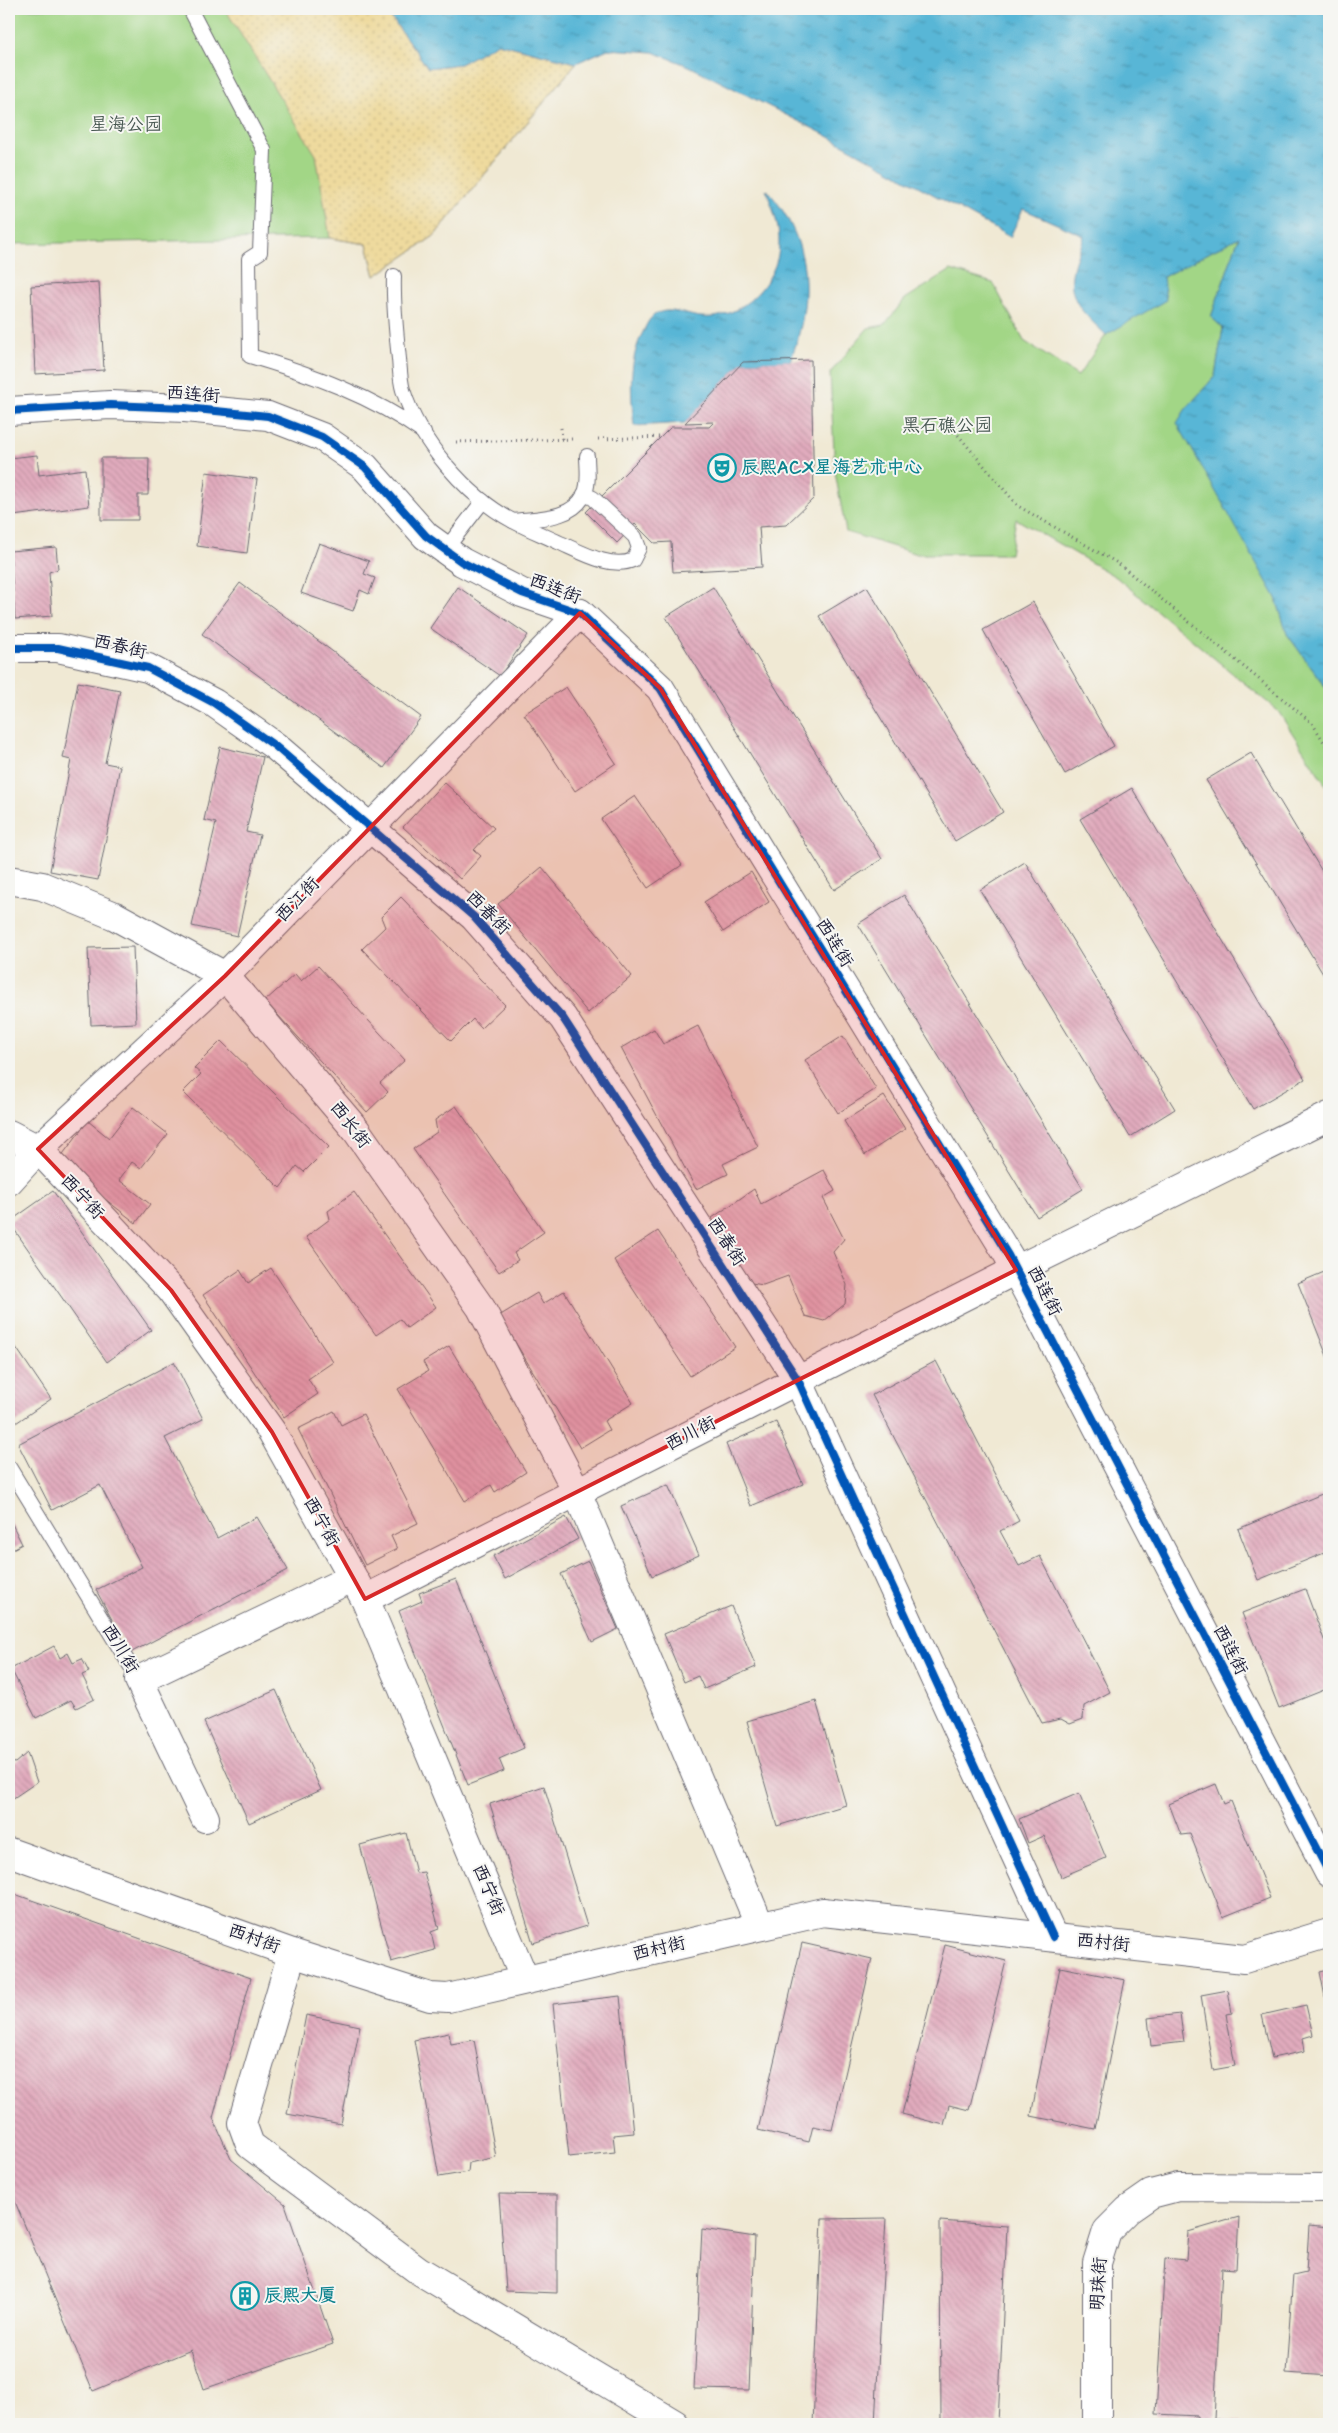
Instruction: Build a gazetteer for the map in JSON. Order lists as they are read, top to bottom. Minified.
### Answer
{"streets":{"street":["西连街","西春街","西江街","西长街","西宁街","西川街","西村街","明珠街"]},"crossings":[["西连街","西江街"],["西连街","西川街"],["西春街","西江街"],["西春街","西川街"],["西春街","西村街"],["西江街","西长街"],["西江街","西宁街"],["西长街","西川街"],["西长街","西村街"],["西宁街","西川街"],["西宁街","西村街"]],"parks":["星海公园","黑石礁公园"],"places":{"theatre":["辰熙ACX星海艺术中心"],"building":["辰熙大厦"]}}
